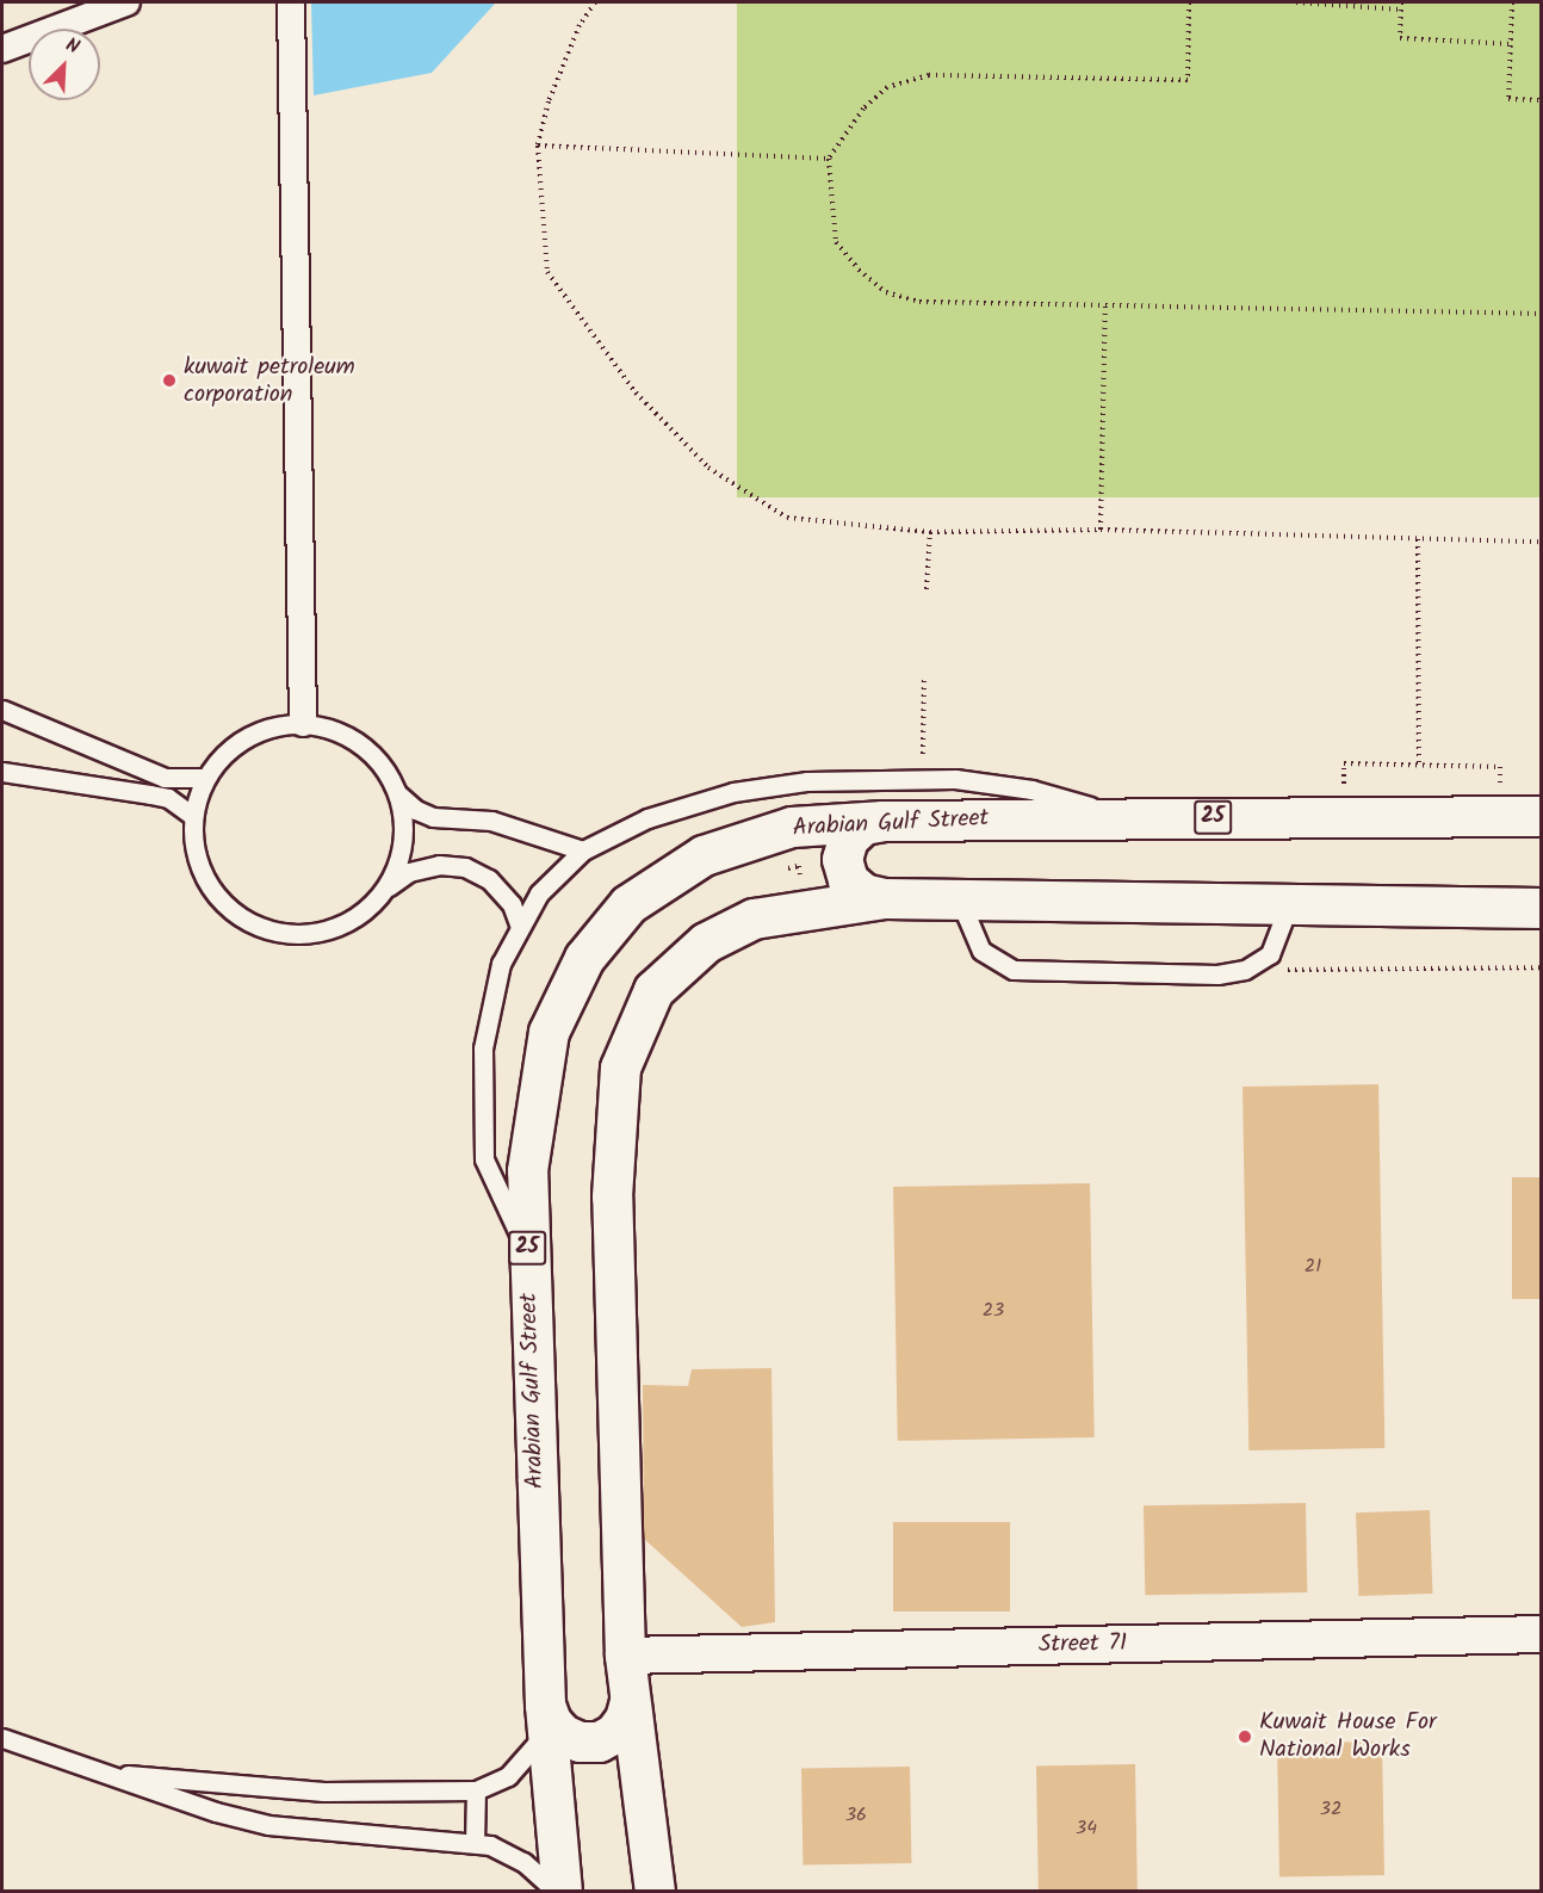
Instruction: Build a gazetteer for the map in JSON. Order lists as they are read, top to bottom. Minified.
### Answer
{"streets":{"main road":["25","Arabian Gulf Street"],"street":["Street 71"]},"places":["kuwait petroleum corporation","Kuwait House For National Works"],"house_numbers":["21","23","32","36","34"],"north":"top right"}
